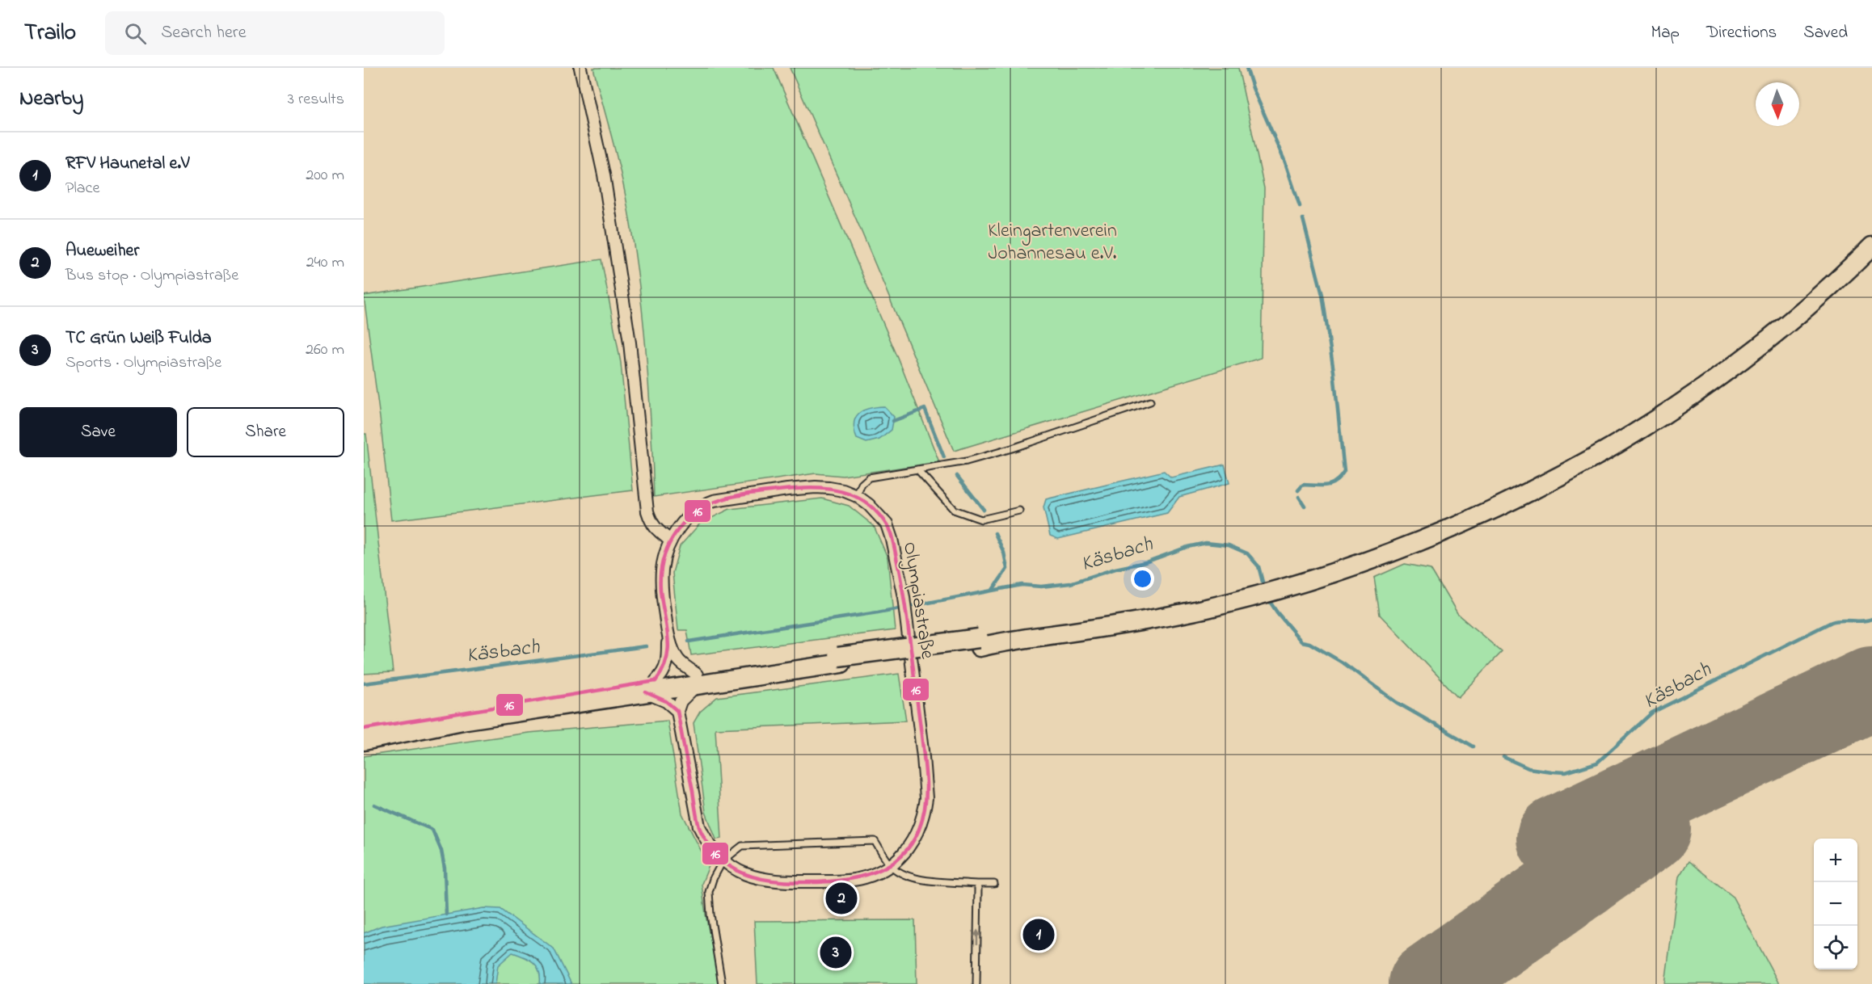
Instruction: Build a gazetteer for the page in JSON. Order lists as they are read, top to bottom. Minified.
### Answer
{"streets":{"street":["Olympiastraße"]},"water":["Käsbach"],"parks":["Kleingartenverein Johannesau e.V."],"lines":["transit line 16"],"north":"bottom","page":{"header":"Trailo","search":"Search here","nav":["Map","Directions","Saved"],"heading":["Nearby","3 results"],"list":[{"mark":"1","name":"RFV Haunetal e.V","note":"Place","value":"200 m"},{"mark":"2","name":"Aueweiher","note":"Bus stop · Olympiastraße","value":"240 m"},{"mark":"3","name":"TC Grün Weiß Fulda","note":"Sports · Olympiastraße","value":"260 m"}],"buttons":["Save","Share"],"map_buttons":["+","−"],"pins":["2","1","3"]}}
